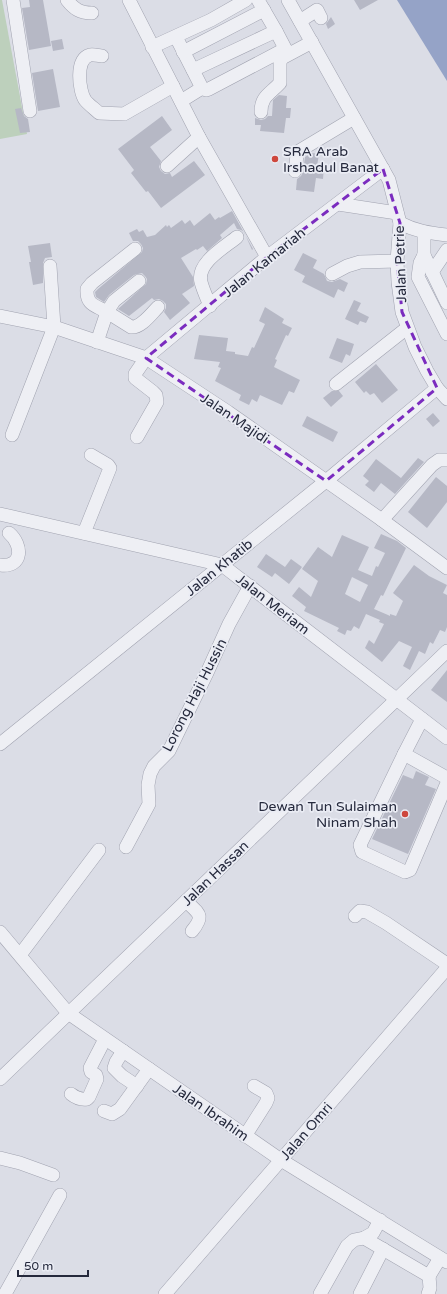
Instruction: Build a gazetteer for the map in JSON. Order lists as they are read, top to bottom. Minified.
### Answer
{"streets":{"street":["Jalan Kamariah","Jalan Petrie","Jalan Majidi","Jalan Khatib","Jalan Meriam","Lorong Haji Hussin","Jalan Hassan","Jalan Ibrahim","Jalan Omri"]},"crossings":[["Jalan Kamariah","Jalan Petrie"],["Jalan Kamariah","Jalan Majidi"],["Jalan Petrie","Jalan Khatib"],["Jalan Majidi","Jalan Khatib"],["Jalan Khatib","Jalan Meriam"],["Jalan Meriam","Lorong Haji Hussin"],["Jalan Meriam","Jalan Hassan"],["Jalan Hassan","Jalan Ibrahim"],["Jalan Ibrahim","Jalan Omri"]],"places":["SRA Arab Irshadul Banat","Dewan Tun Sulaiman Ninam Shah"],"scale_bar":"50 m"}
